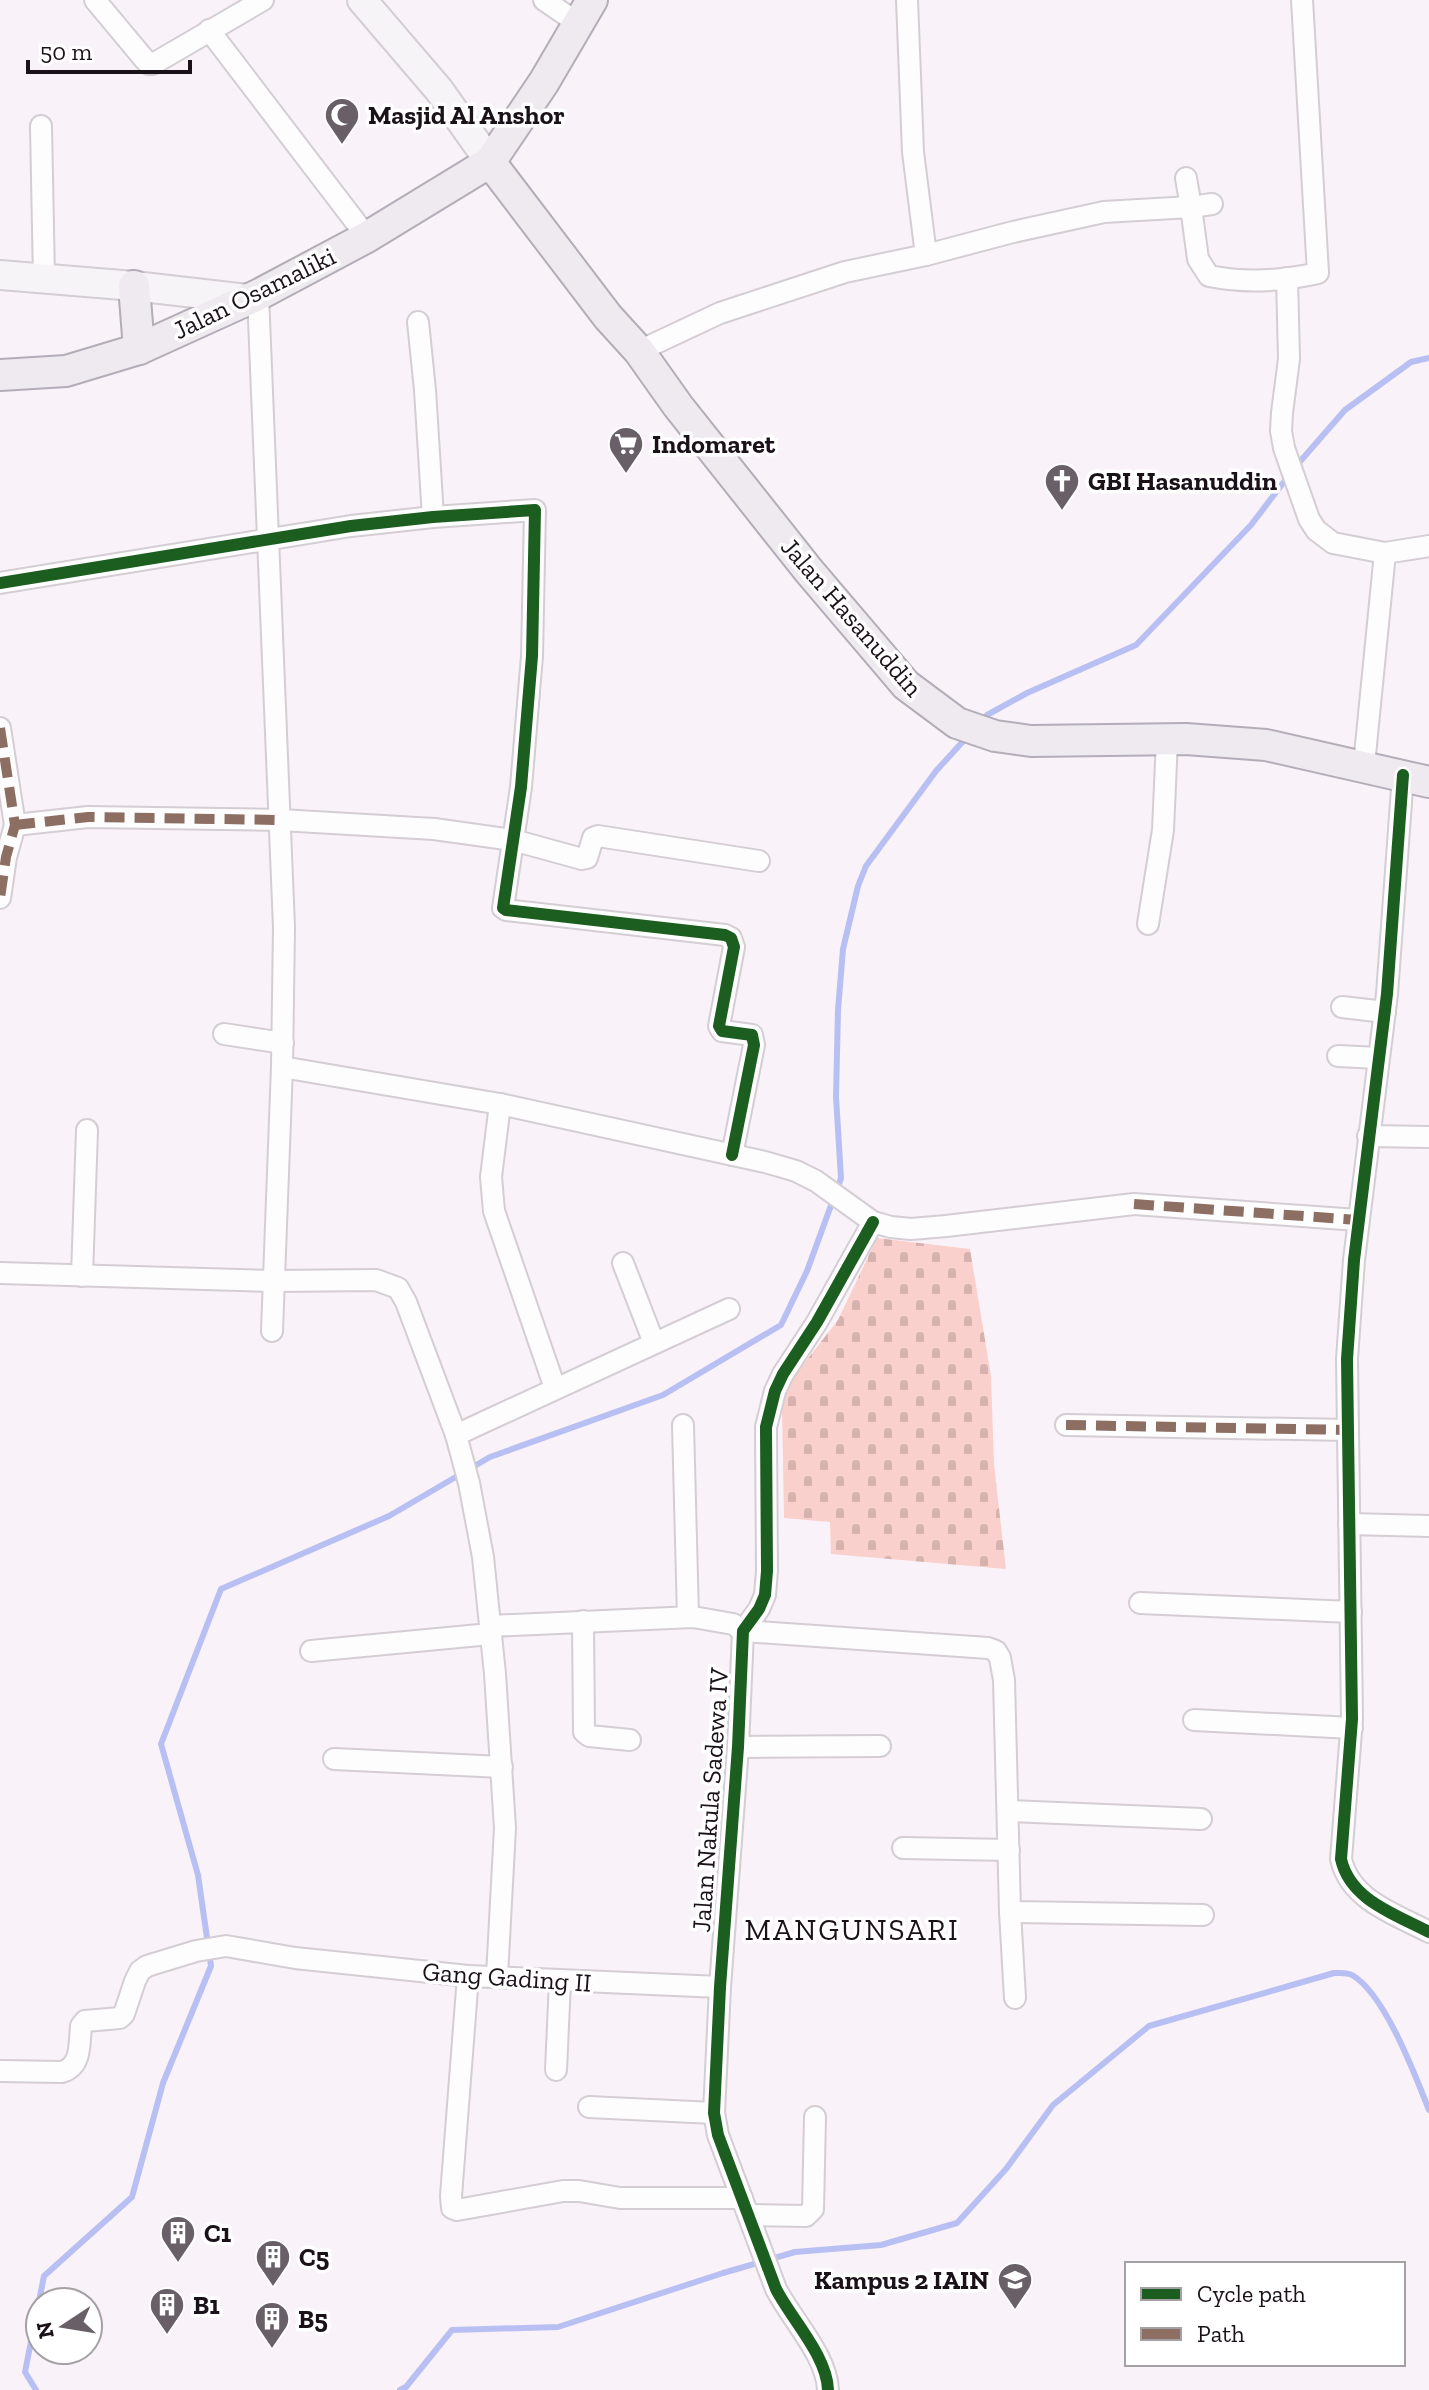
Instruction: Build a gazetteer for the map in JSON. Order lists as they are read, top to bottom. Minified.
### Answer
{"streets":{"main road":["Jalan Osamaliki","Jalan Hasanuddin"],"street":["Jalan Nakula Sadewa IV","Gang Gading II"]},"crossings":[["Jalan Osamaliki","Jalan Hasanuddin"],["Jalan Nakula Sadewa IV","Gang Gading II"]],"districts":["MANGUNSARI"],"places":{"mosque":["Masjid Al Anshor"],"supermarket":["Indomaret"],"church":["GBI Hasanuddin"],"building":["C1","C5","B1","B5"],"school or university":["Kampus 2 IAIN"]},"legend":["Cycle path","Path"],"scale_bar":"50 m","north":"left"}
